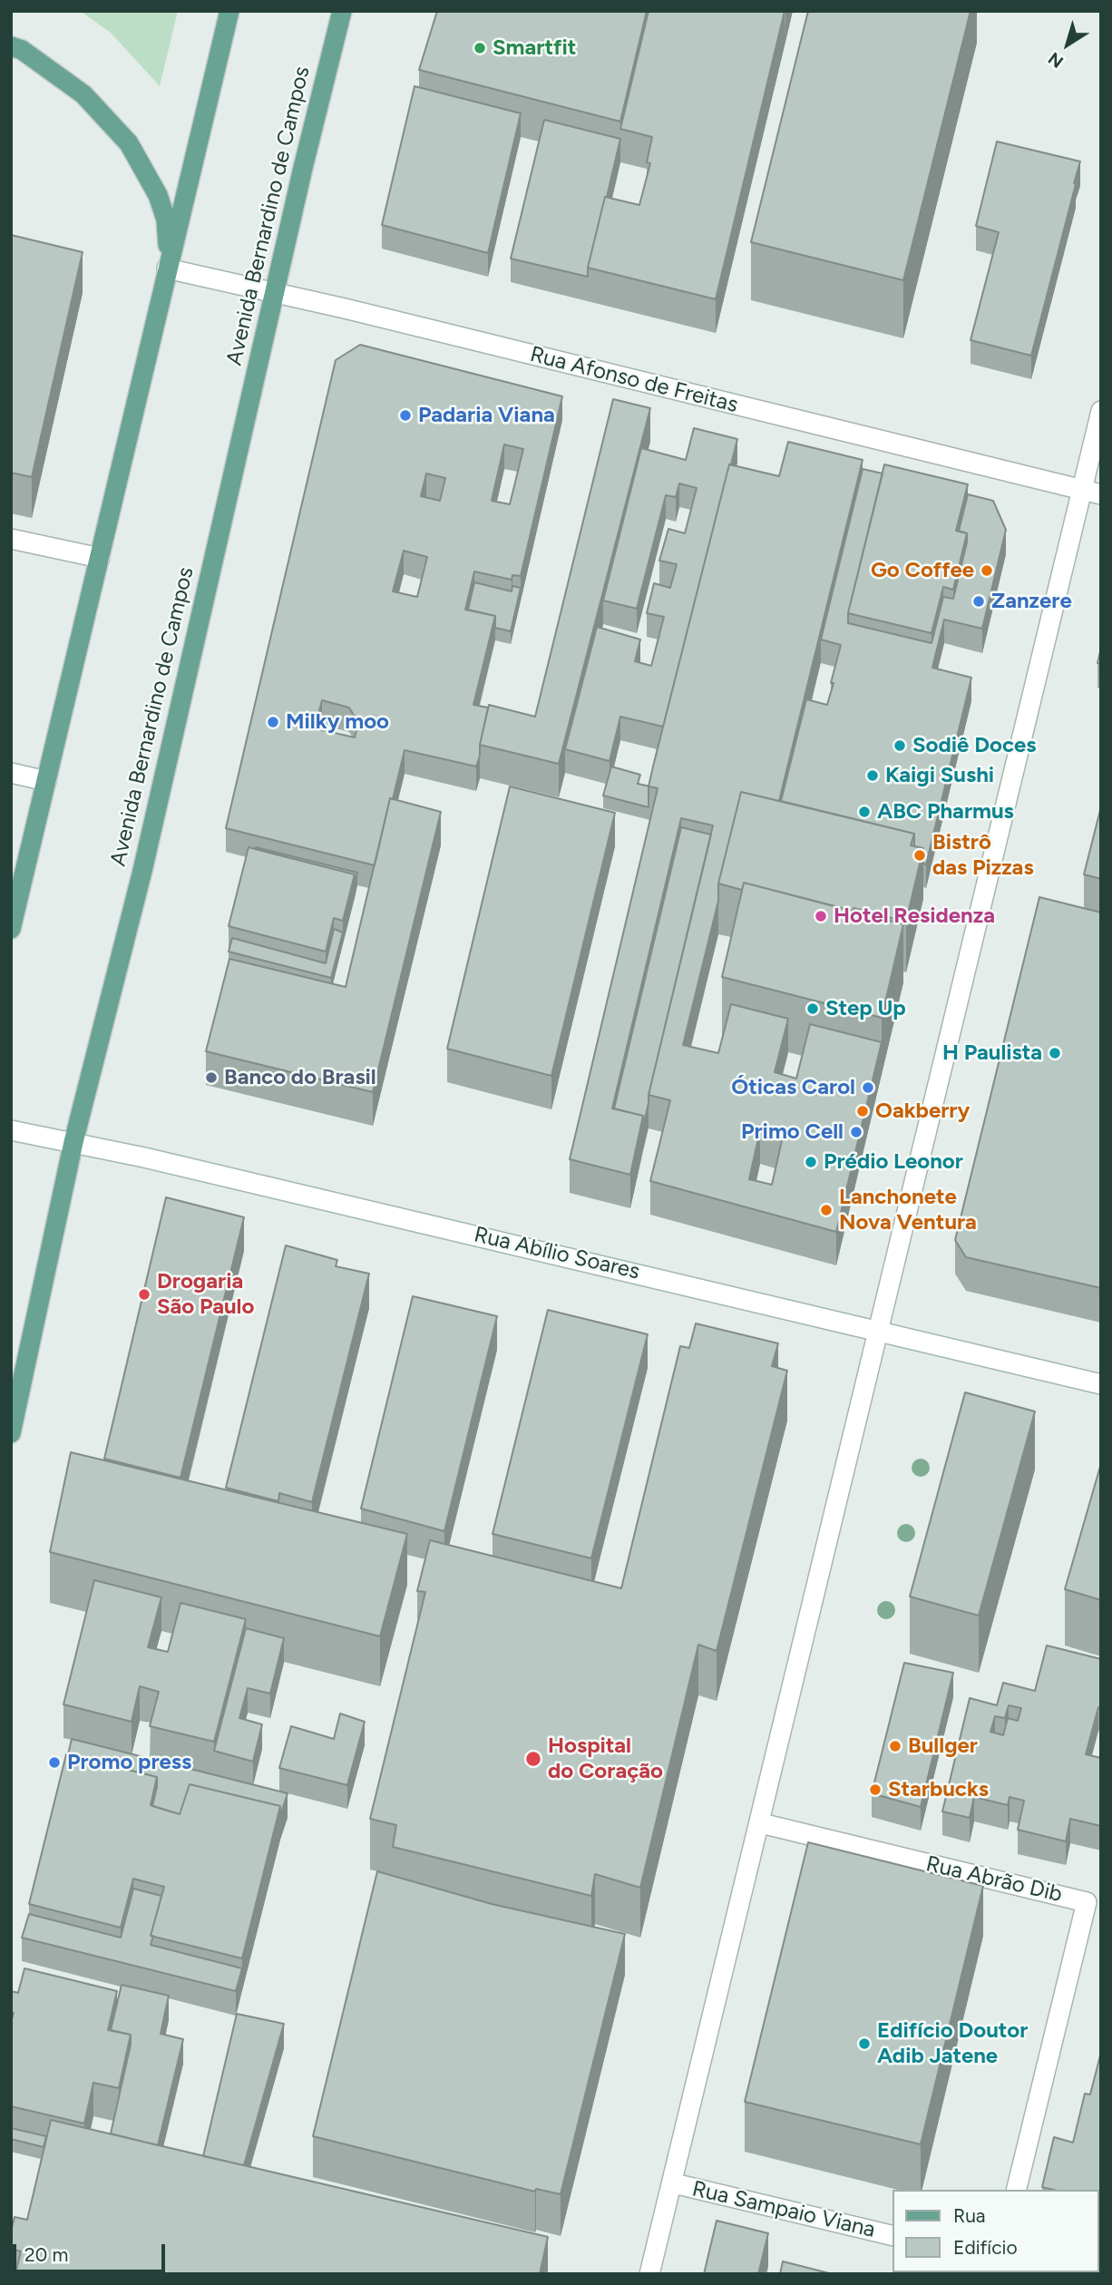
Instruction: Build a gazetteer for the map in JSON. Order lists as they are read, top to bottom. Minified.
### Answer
{"streets":{"main road":["Avenida Bernardino de Campos"],"street":["Rua Afonso de Freitas","Rua Abílio Soares","Rua Abrão Dib","Rua Sampaio Viana"]},"crossings":[["Avenida Bernardino de Campos","Rua Afonso de Freitas"],["Avenida Bernardino de Campos","Rua Abílio Soares"]],"places":["Smartfit","Padaria Viana","Go Coffee","Zanzere","Milky moo","Sodiê Doces","Kaigi Sushi","ABC Pharmus","Bistrô das Pizzas","Hotel Residenza","Step Up","H Paulista","Banco do Brasil","Óticas Carol","Oakberry","Primo Cell","Prédio Leonor","Lanchonete Nova Ventura","Drogaria São Paulo","Bullger","Hospital do Coração","Promo press","Starbucks","Edifício Doutor Adib Jatene"],"legend":["Rua","Edifício"],"scale_bar":"20 m","north":"bottom left"}
